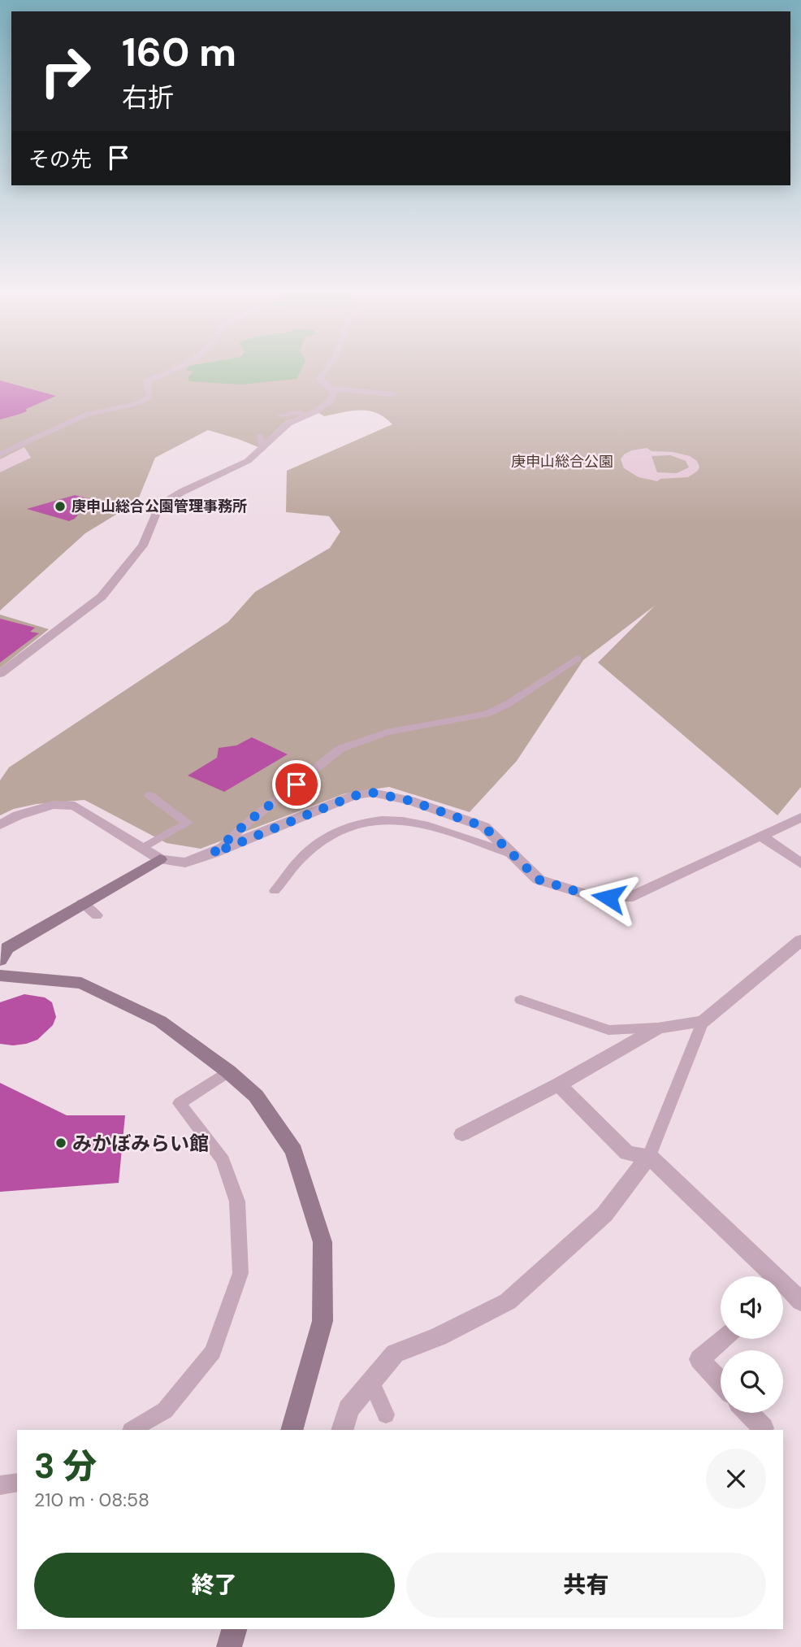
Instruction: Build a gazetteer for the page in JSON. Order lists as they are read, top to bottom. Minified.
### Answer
{"parks":["庚申山総合公園"],"places":["庚申山総合公園管理事務所","みかぼみらい館"],"page":{"turn":["160 m","右折"],"then":"その先","heading":["3 分","210 m · 08:58"],"buttons":["終了","共有"]}}
